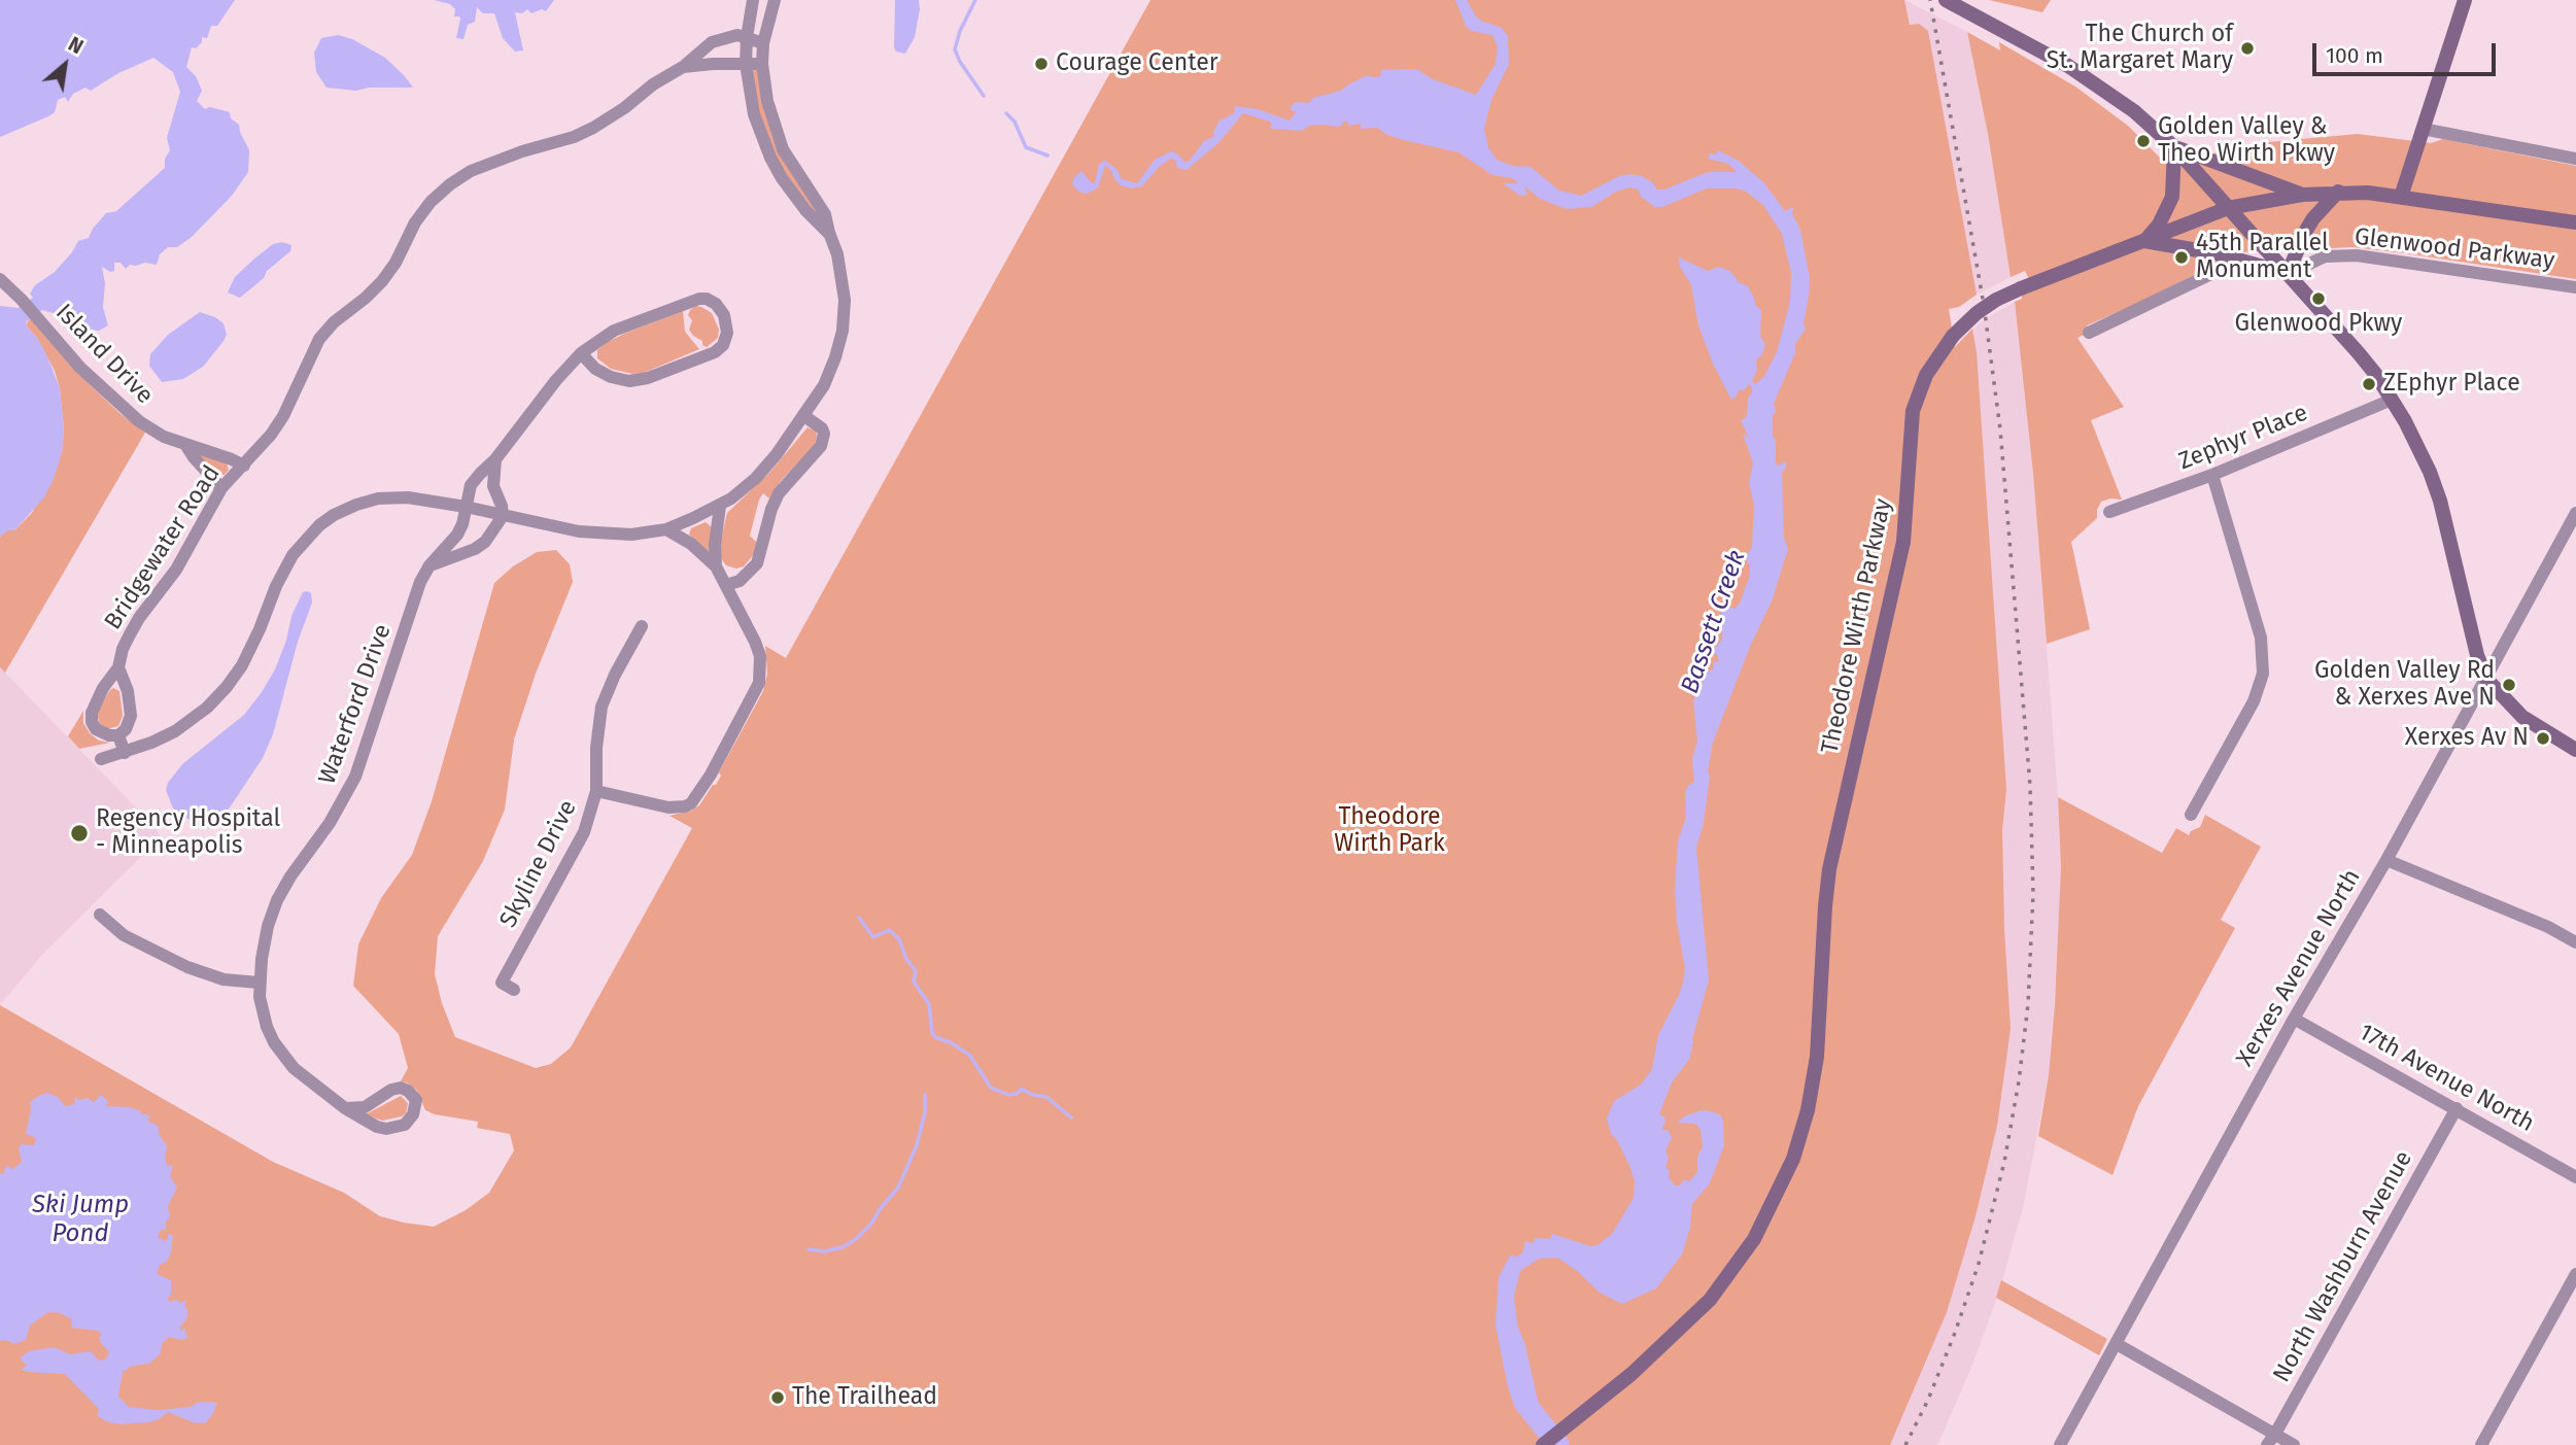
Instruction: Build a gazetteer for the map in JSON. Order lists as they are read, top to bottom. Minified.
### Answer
{"streets":{"street":["Glenwood Parkway","Island Drive","Zephyr Place","Bridgewater Road","Theodore Wirth Parkway","Waterford Drive","Skyline Drive","Xerxes Avenue North","17th Avenue North","North Washburn Avenue"]},"crossings":[["Island Drive","Bridgewater Road"],["Xerxes Avenue North","17th Avenue North"],["17th Avenue North","North Washburn Avenue"]],"water":["Bassett Creek","Ski Jump Pond"],"parks":["Theodore Wirth Park"],"places":["The Church of St. Margaret Mary","Courage Center","Golden Valley & Theo Wirth Pkwy","45th Parallel Monument","Glenwood Pkwy","ZEphyr Place","Golden Valley Rd & Xerxes Ave N","Xerxes Av N","Regency Hospital - Minneapolis","The Trailhead"],"scale_bar":"100 m","north":"top right"}
